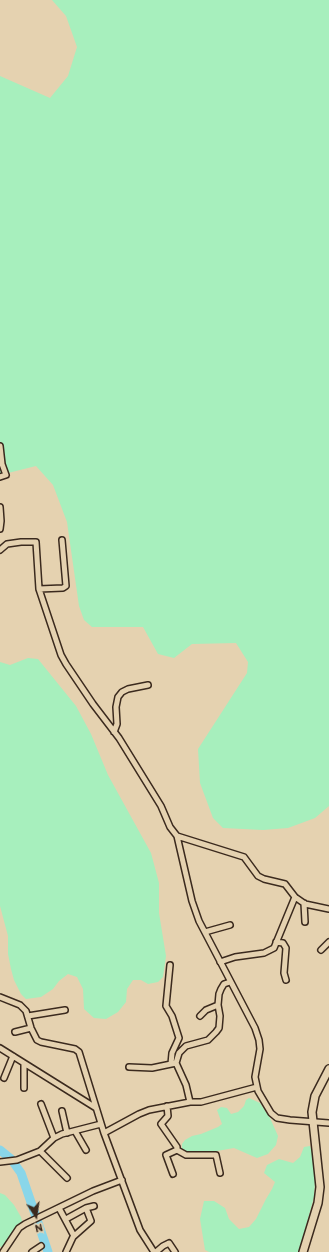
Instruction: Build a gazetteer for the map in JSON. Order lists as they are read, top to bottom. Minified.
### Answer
{"north":"bottom"}
